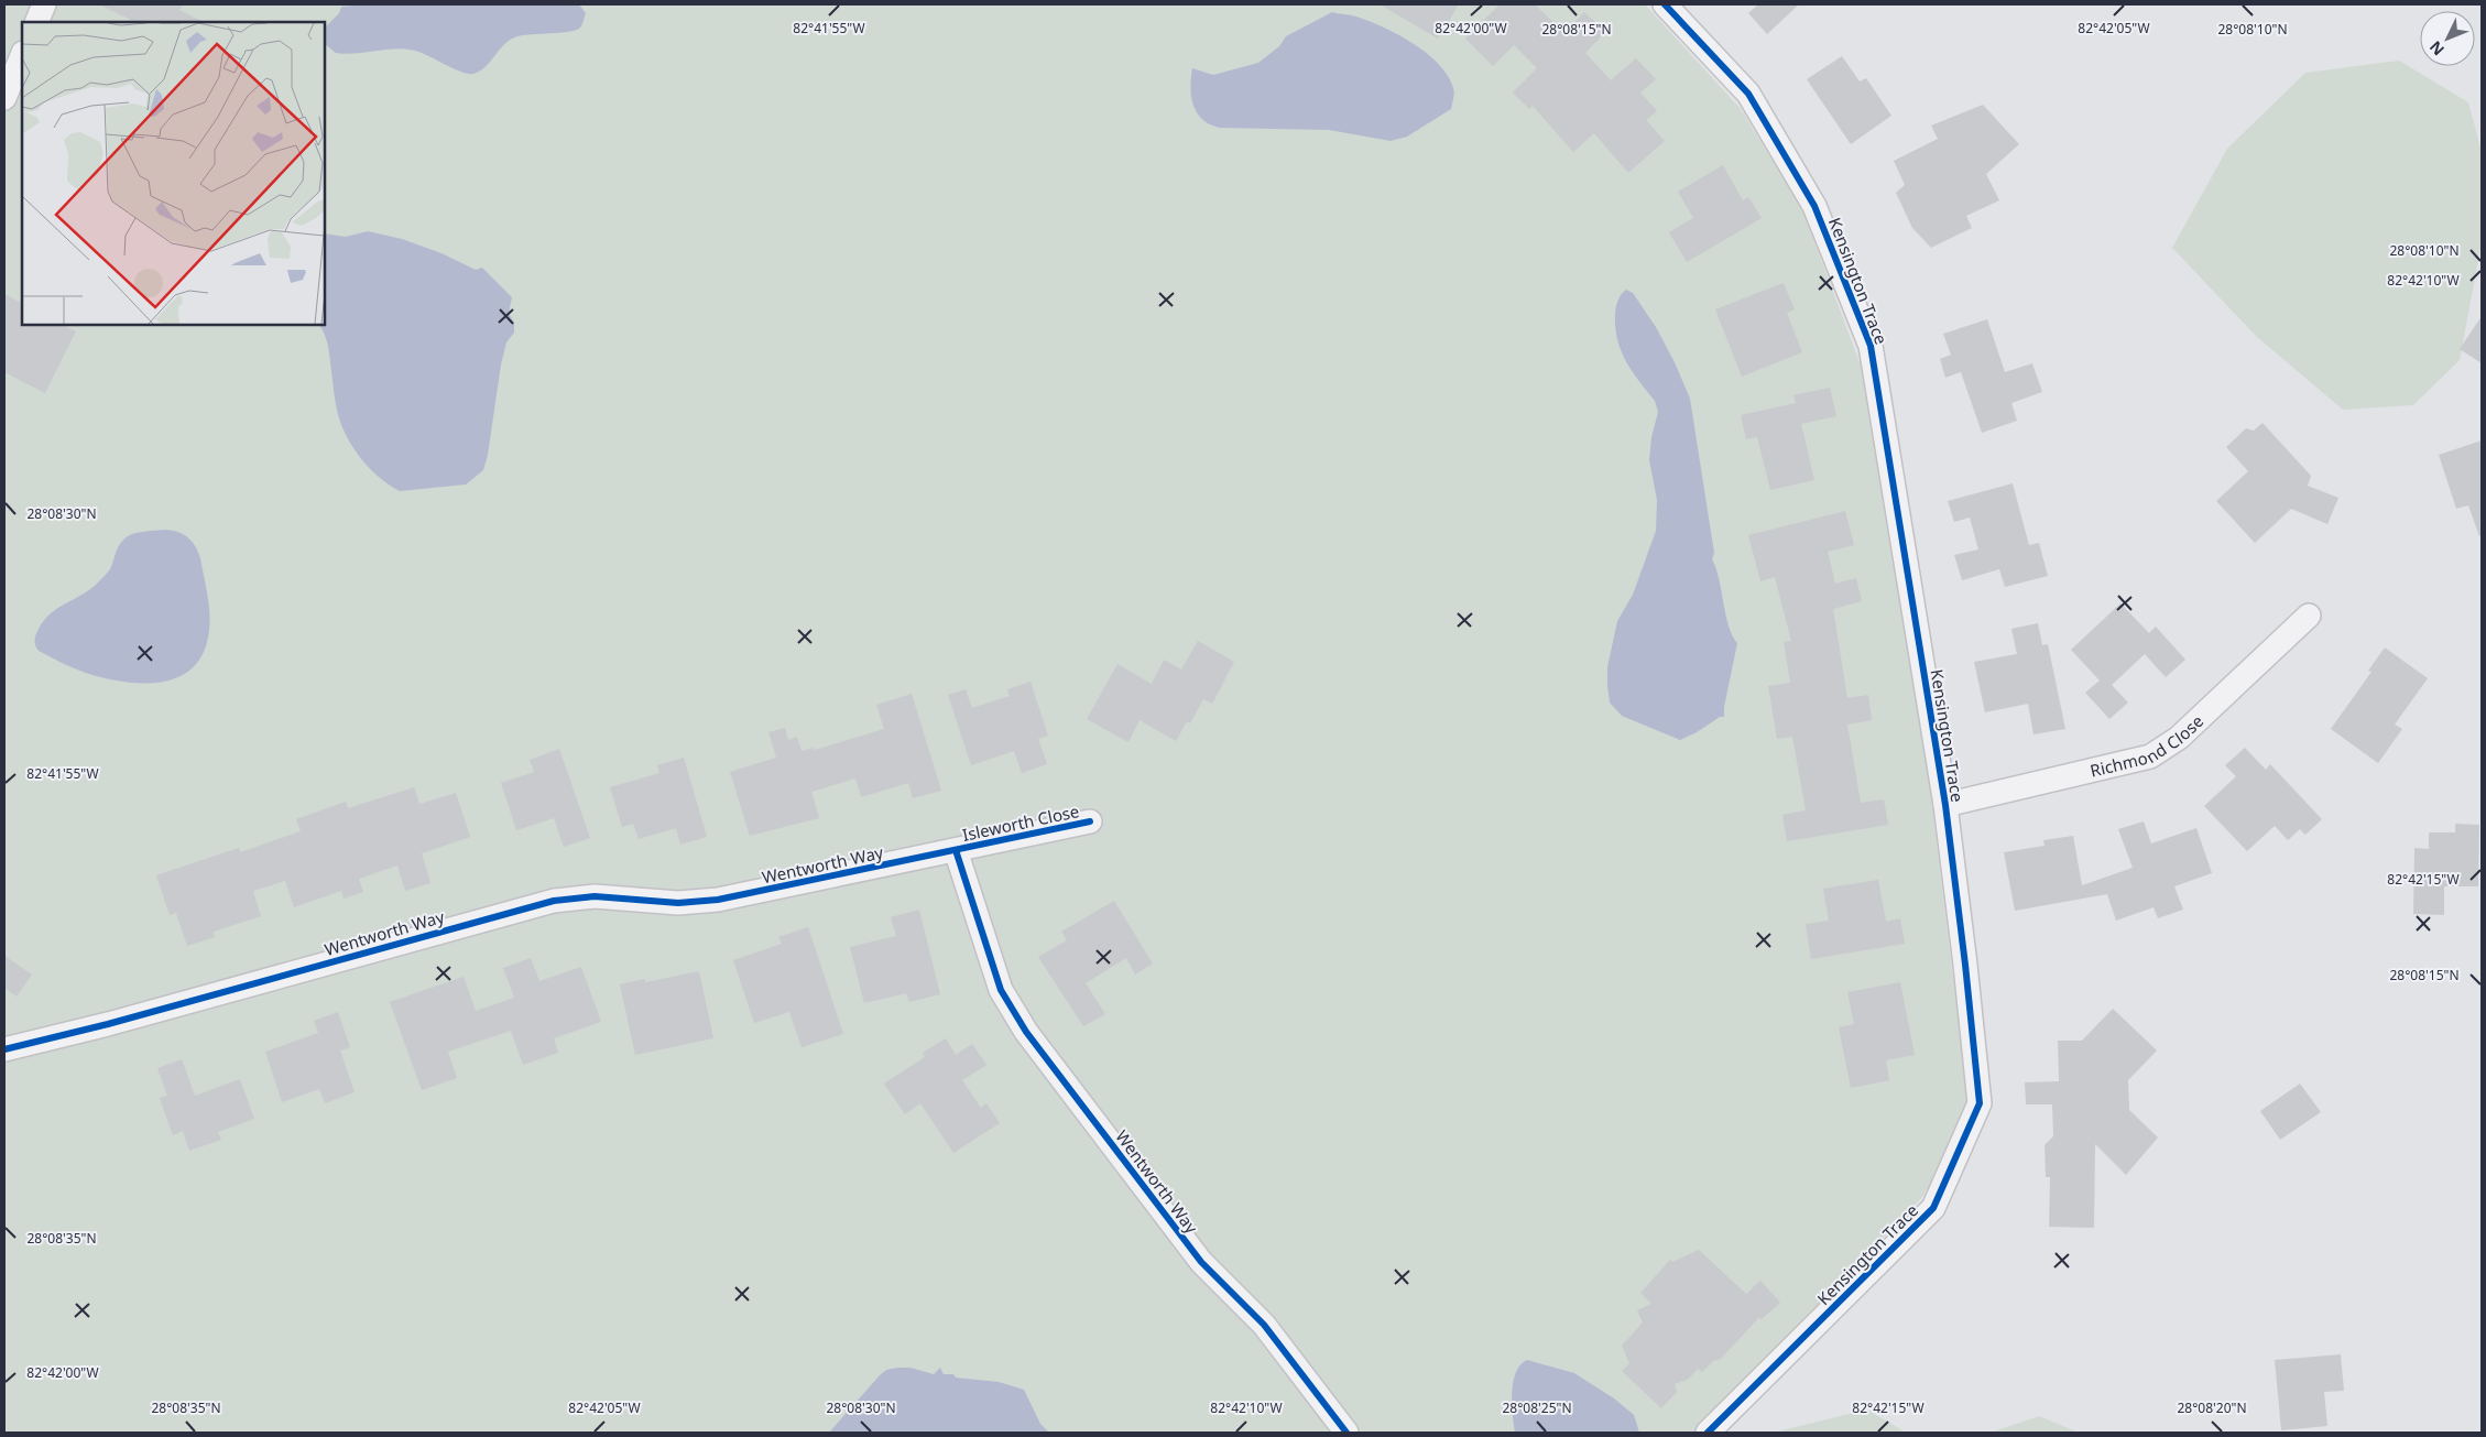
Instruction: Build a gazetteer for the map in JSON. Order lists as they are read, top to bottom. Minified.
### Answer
{"streets":{"street":["Kensington Trace","Richmond Close","Isleworth Close","Wentworth Way"]},"crossings":[["Kensington Trace","Richmond Close"],["Isleworth Close","Wentworth Way"]],"north":"bottom left","coordinates":["82°41'55\"W","82°42'00\"W","82°42'05\"W","28°08'15\"N","28°08'10\"N","82°42'10\"W","28°08'30\"N","82°42'15\"W","28°08'35\"N","28°08'25\"N","28°08'20\"N"]}
